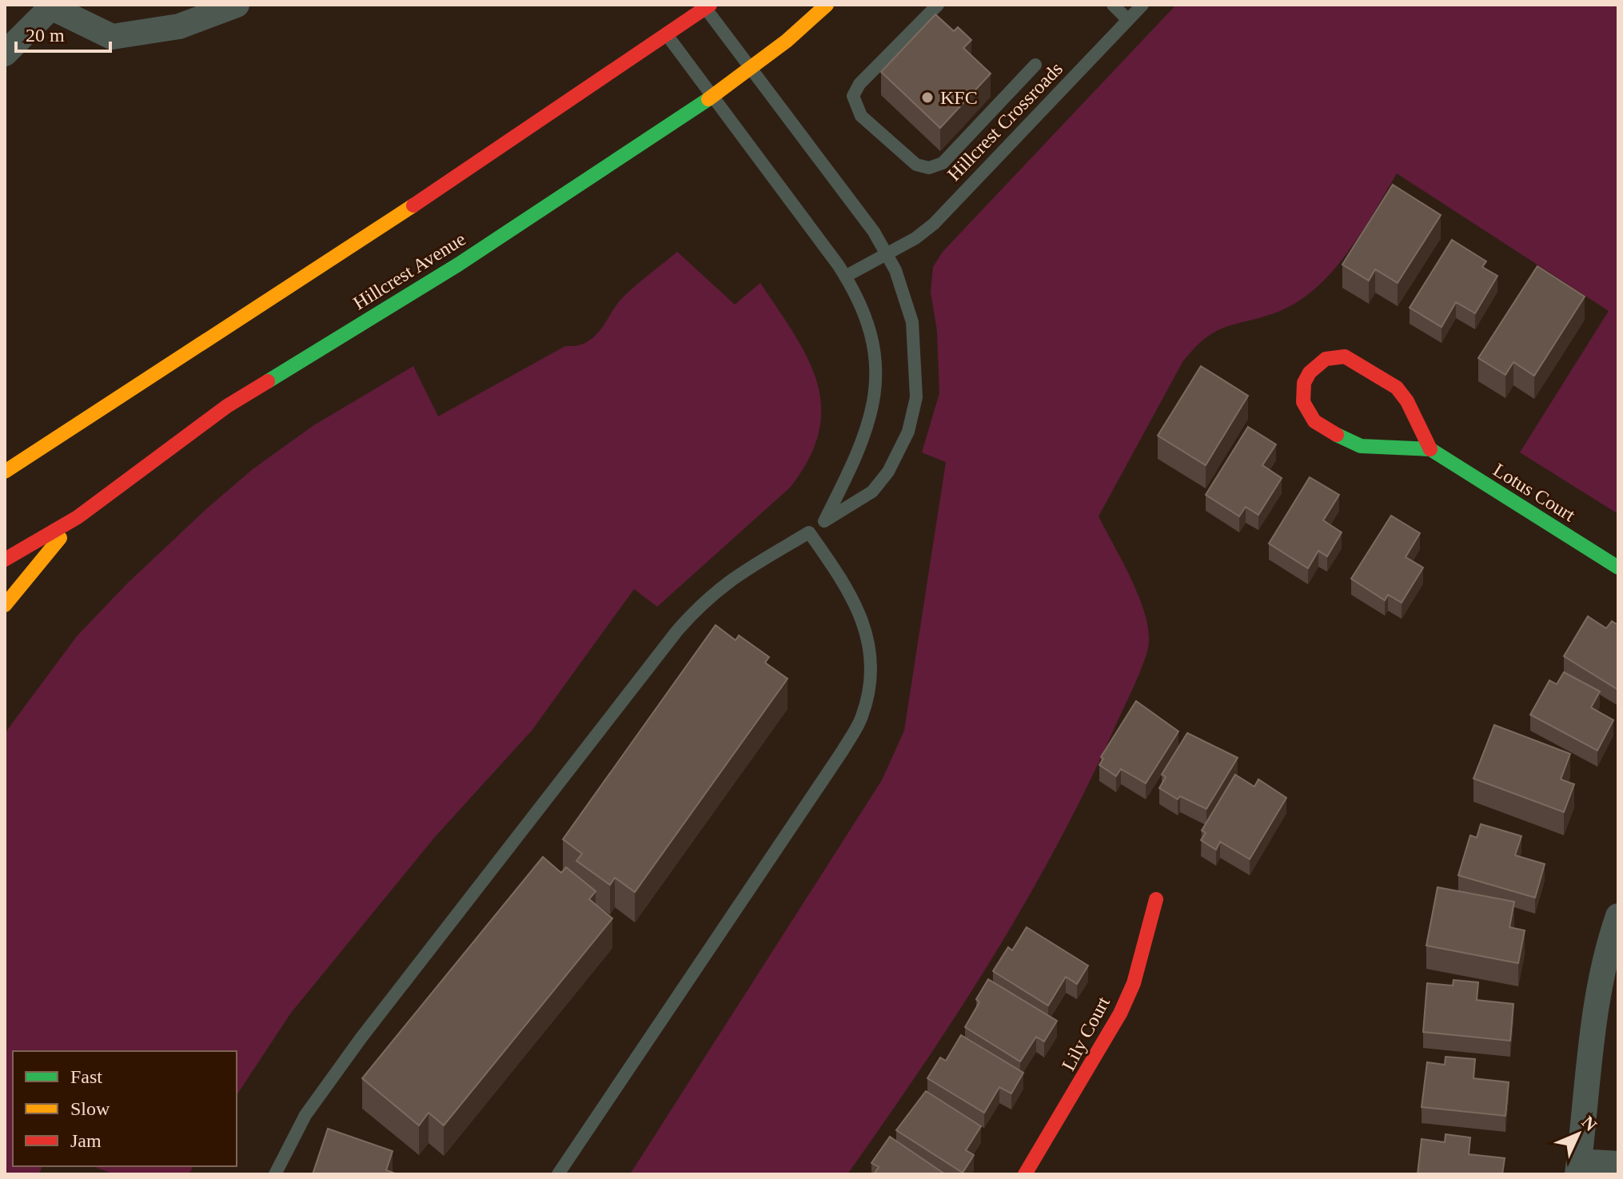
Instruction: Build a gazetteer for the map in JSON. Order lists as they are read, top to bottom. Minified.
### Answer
{"streets":{"main road":["Hillcrest Avenue","Lotus Court","Lily Court"],"lane":["Hillcrest Crossroads"]},"places":["KFC"],"legend":["Fast","Slow","Jam"],"scale_bar":"20 m","north":"top right"}
